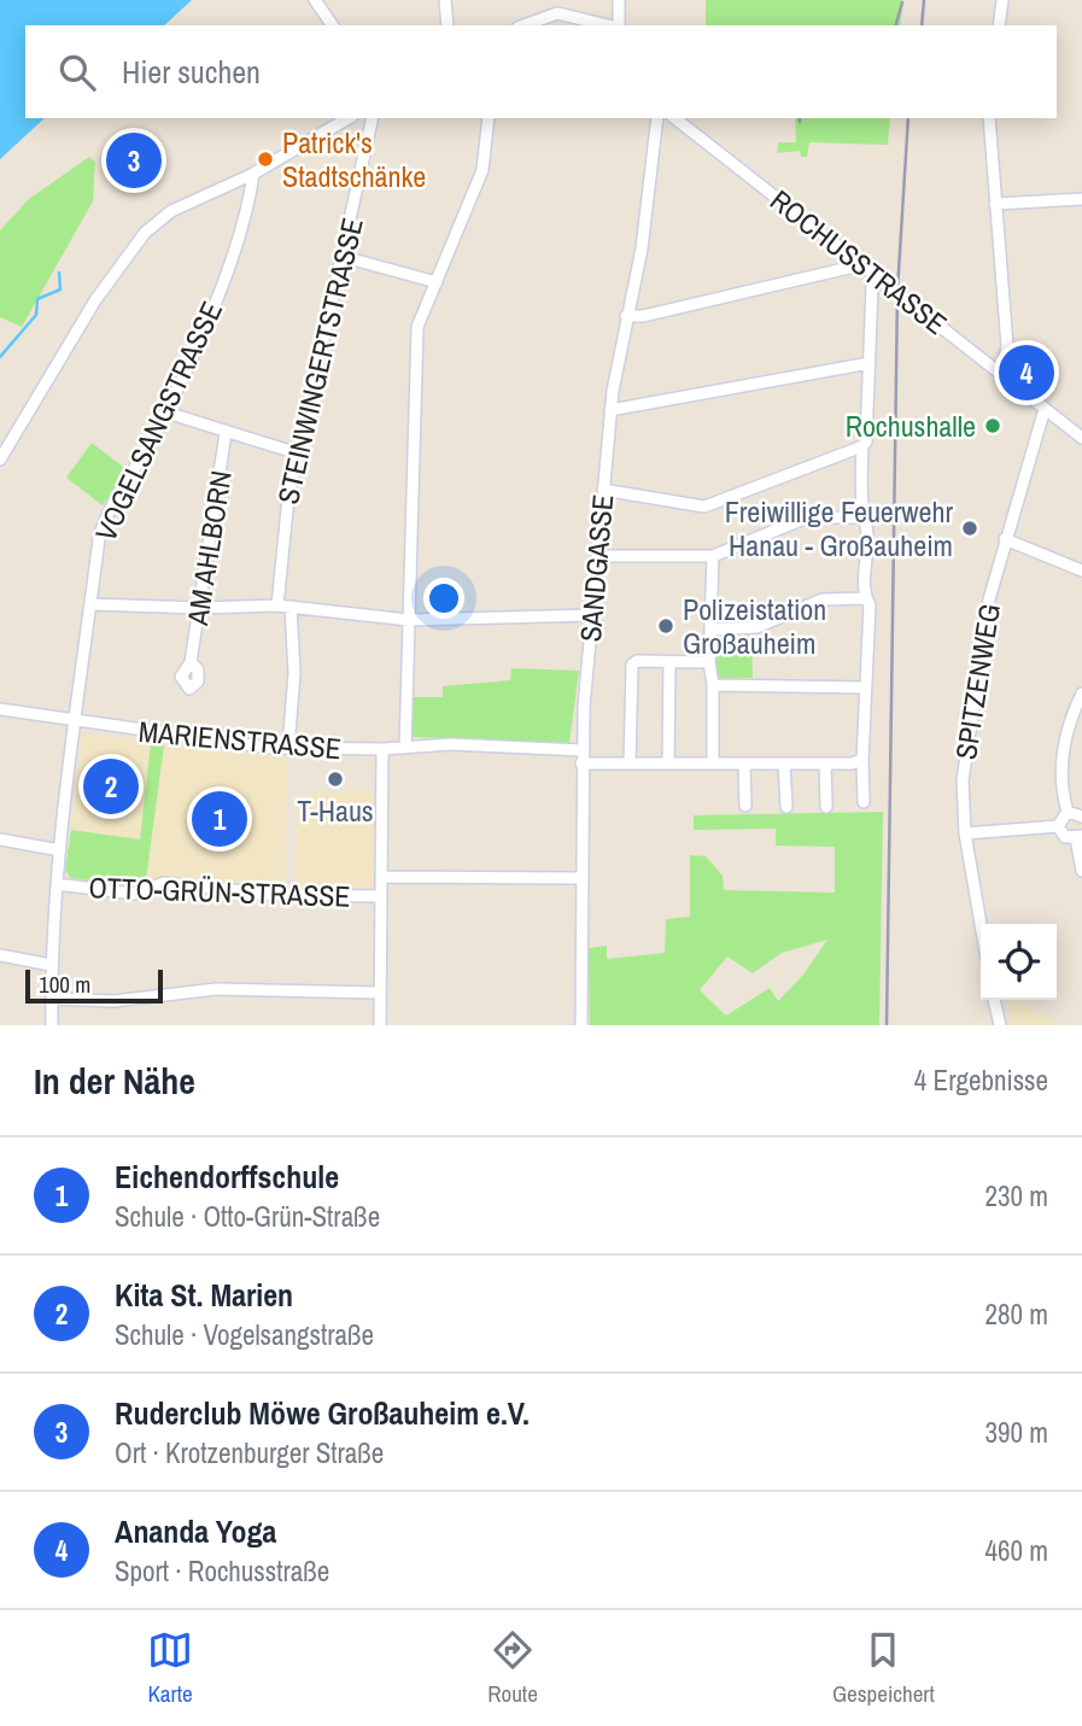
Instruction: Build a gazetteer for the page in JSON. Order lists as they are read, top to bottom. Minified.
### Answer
{"streets":{"street":["ROCHUSSTRASSE","STEINWINGERTSTRASSE","VOGELSANGSTRASSE","AM AHLBORN","SANDGASSE","SPITZENWEG","MARIENSTRASSE","OTTO-GRÜN-STRASSE"]},"crossings":[["ROCHUSSTRASSE","SPITZENWEG"],["STEINWINGERTSTRASSE","AM AHLBORN"],["VOGELSANGSTRASSE","AM AHLBORN"],["VOGELSANGSTRASSE","MARIENSTRASSE"],["VOGELSANGSTRASSE","OTTO-GRÜN-STRASSE"],["SANDGASSE","MARIENSTRASSE"]],"places":["Patrick's Stadtschänke","Rochushalle","Freiwillige Feuerwehr Hanau - Großauheim","Polizeistation Großauheim","T-Haus"],"scale_bar":"100 m","page":{"search":"Hier suchen","pins":["3","4","2","1"],"scale":"100 m","heading":["In der Nähe","4 Ergebnisse"],"list":[{"mark":"1","name":"Eichendorffschule","note":"Schule · Otto-Grün-Straße","value":"230 m"},{"mark":"2","name":"Kita St. Marien","note":"Schule · Vogelsangstraße","value":"280 m"},{"mark":"3","name":"Ruderclub Möwe Großauheim e.V.","note":"Ort · Krotzenburger Straße","value":"390 m"},{"mark":"4","name":"Ananda Yoga","note":"Sport · Rochusstraße","value":"460 m"}],"nav":["Karte","Route","Gespeichert"]}}
